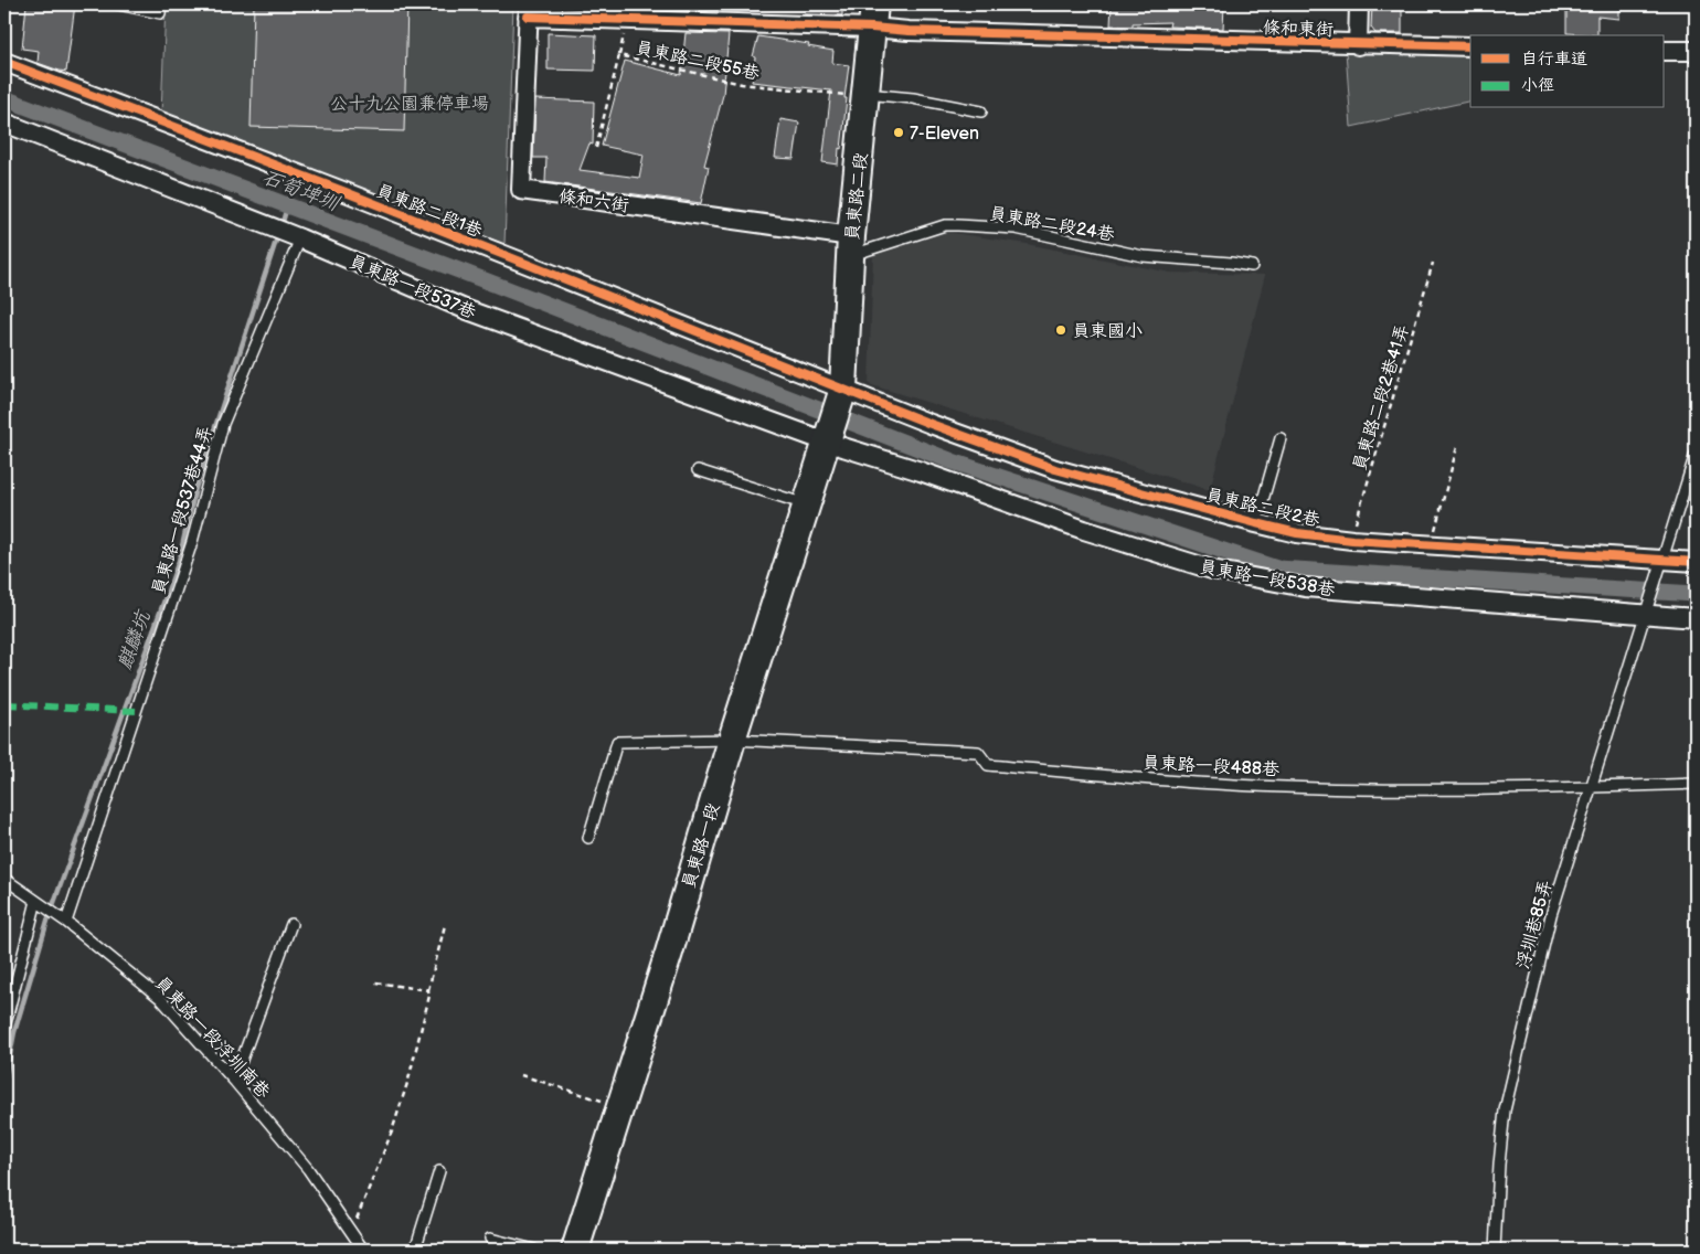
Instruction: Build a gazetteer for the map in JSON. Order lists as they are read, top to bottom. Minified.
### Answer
{"streets":{"main road":["員東路二段","員東路一段"],"street":["條和東街","條和六街","員東路二段1巷","員東路一段537巷","員東路二段2巷","員東路一段538巷"],"lane":["員東路二段24巷","員東路一段537巷44弄","員東路一段488巷","浮圳巷85弄","員東路一段浮圳南巷"],"path":["員東路二段55巷","員東路二段2巷41弄"]},"crossings":[["條和東街","員東路二段"],["條和東街","條和六街"],["員東路二段55巷","員東路二段"],["員東路二段","條和六街"],["員東路二段","員東路二段1巷"],["員東路二段","員東路二段24巷"],["員東路二段","員東路一段537巷"],["員東路二段","員東路二段2巷"],["員東路二段","員東路一段538巷"],["員東路二段","員東路一段"],["條和六街","員東路二段24巷"],["員東路二段1巷","員東路二段2巷"],["員東路一段537巷","員東路一段537巷44弄"],["員東路一段537巷","員東路一段538巷"],["員東路一段537巷","員東路一段"],["員東路二段2巷41弄","員東路二段2巷"],["員東路二段2巷","浮圳巷85弄"],["員東路一段537巷44弄","員東路一段浮圳南巷"],["員東路一段538巷","員東路一段"],["員東路一段538巷","浮圳巷85弄"],["員東路一段488巷","員東路一段"],["員東路一段488巷","浮圳巷85弄"]],"water":["石筍埤圳","麒麟坑"],"parks":["公十九公園兼停車場"],"places":["7-Eleven","員東國小"],"legend":["自行車道","小徑"]}
